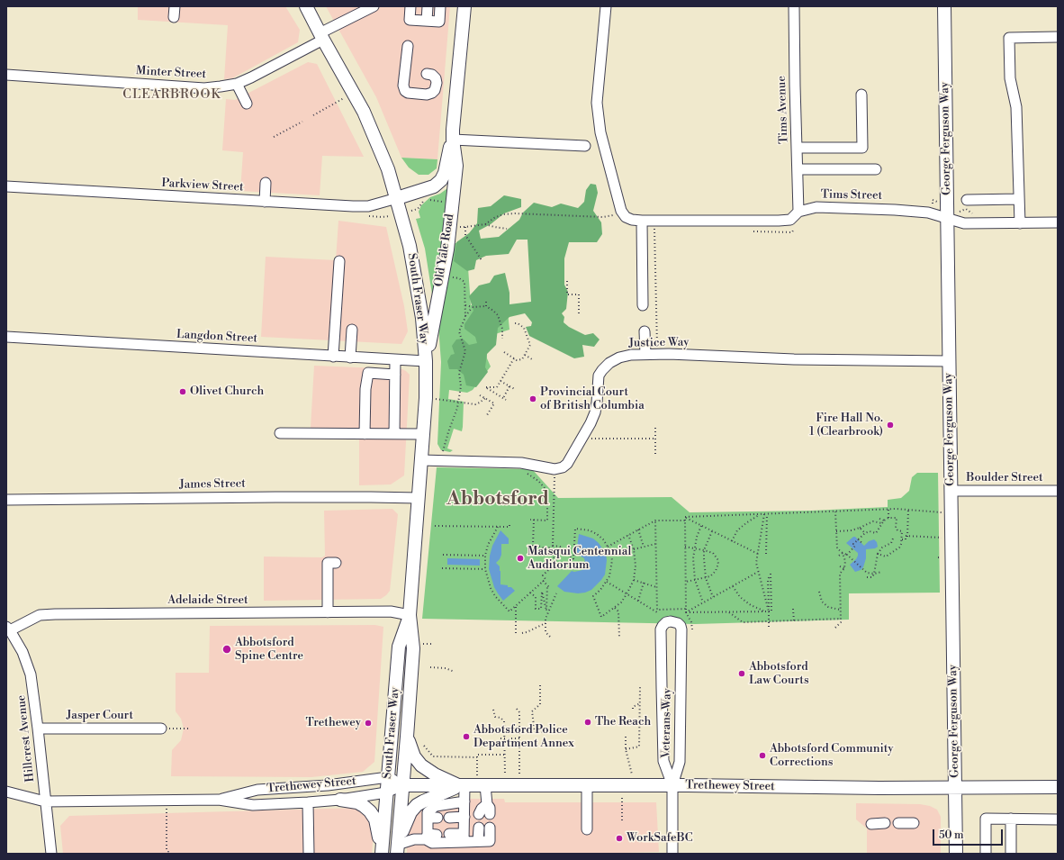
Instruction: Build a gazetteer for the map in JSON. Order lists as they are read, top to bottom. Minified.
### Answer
{"streets":{"main road":["George Ferguson Way","Old Yale Road","South Fraser Way","Trethewey Street"],"street":["Minter Street","Tims Avenue","Parkview Street","Tims Street","Langdon Street","Justice Way","Boulder Street","James Street","Adelaide Street","Jasper Court","Veterans Way","Hillcrest Avenue"]},"crossings":[["Minter Street","South Fraser Way"],["Tims Avenue","Tims Street"],["George Ferguson Way","Tims Street"],["George Ferguson Way","Justice Way"],["George Ferguson Way","Boulder Street"],["George Ferguson Way","Trethewey Street"],["Parkview Street","Old Yale Road"],["Parkview Street","South Fraser Way"],["Old Yale Road","South Fraser Way"],["Old Yale Road","Langdon Street"],["South Fraser Way","Langdon Street"],["South Fraser Way","James Street"],["South Fraser Way","Adelaide Street"],["South Fraser Way","Trethewey Street"],["Adelaide Street","Hillcrest Avenue"],["Jasper Court","Hillcrest Avenue"],["Veterans Way","Trethewey Street"],["Hillcrest Avenue","Trethewey Street"]],"districts":["CLEARBROOK","Abbotsford"],"places":["Olivet Church","Provincial Court of British Columbia","Fire Hall No. 1 (Clearbrook)","Matsqui Centennial Auditorium","Abbotsford Spine Centre","Abbotsford Law Courts","The Reach","Trethewey","Abbotsford Police Department Annex","Abbotsford Community Corrections","WorkSafeBC"],"scale_bar":"50 m"}
